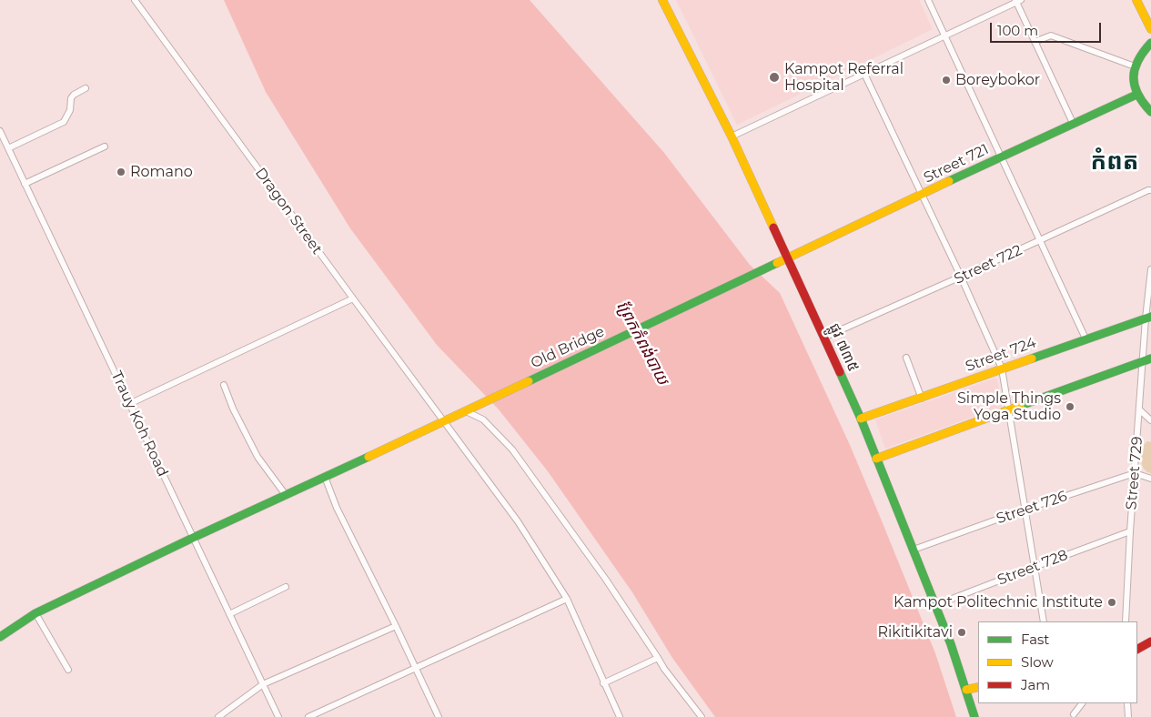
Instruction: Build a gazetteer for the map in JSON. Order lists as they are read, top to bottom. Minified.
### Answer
{"streets":{"street":["Street 721","Dragon Street","Street 722","Old Bridge","ផ្លូវ ៧៣៥","Street 724","Trauy Koh Road","Street 729","Street 726","Street 728"]},"crossings":[["Street 721","Old Bridge"],["Street 721","ផ្លូវ ៧៣៥"],["Dragon Street","Old Bridge"],["Street 722","ផ្លូវ ៧៣៥"],["Old Bridge","Trauy Koh Road"],["ផ្លូវ ៧៣៥","Street 724"],["ផ្លូវ ៧៣៥","Street 726"],["ផ្លូវ ៧៣៥","Street 728"],["Street 724","Street 729"],["Street 729","Street 726"],["Street 729","Street 728"]],"districts":["កំពត"],"water":["ព្រែកកំពង់បាយ"],"places":["Kampot Referral Hospital","Boreybokor","Romano","Simple Things Yoga Studio","Kampot Politechnic Institute","Rikitikitavi"],"legend":["Fast","Slow","Jam"],"scale_bar":"100 m"}
